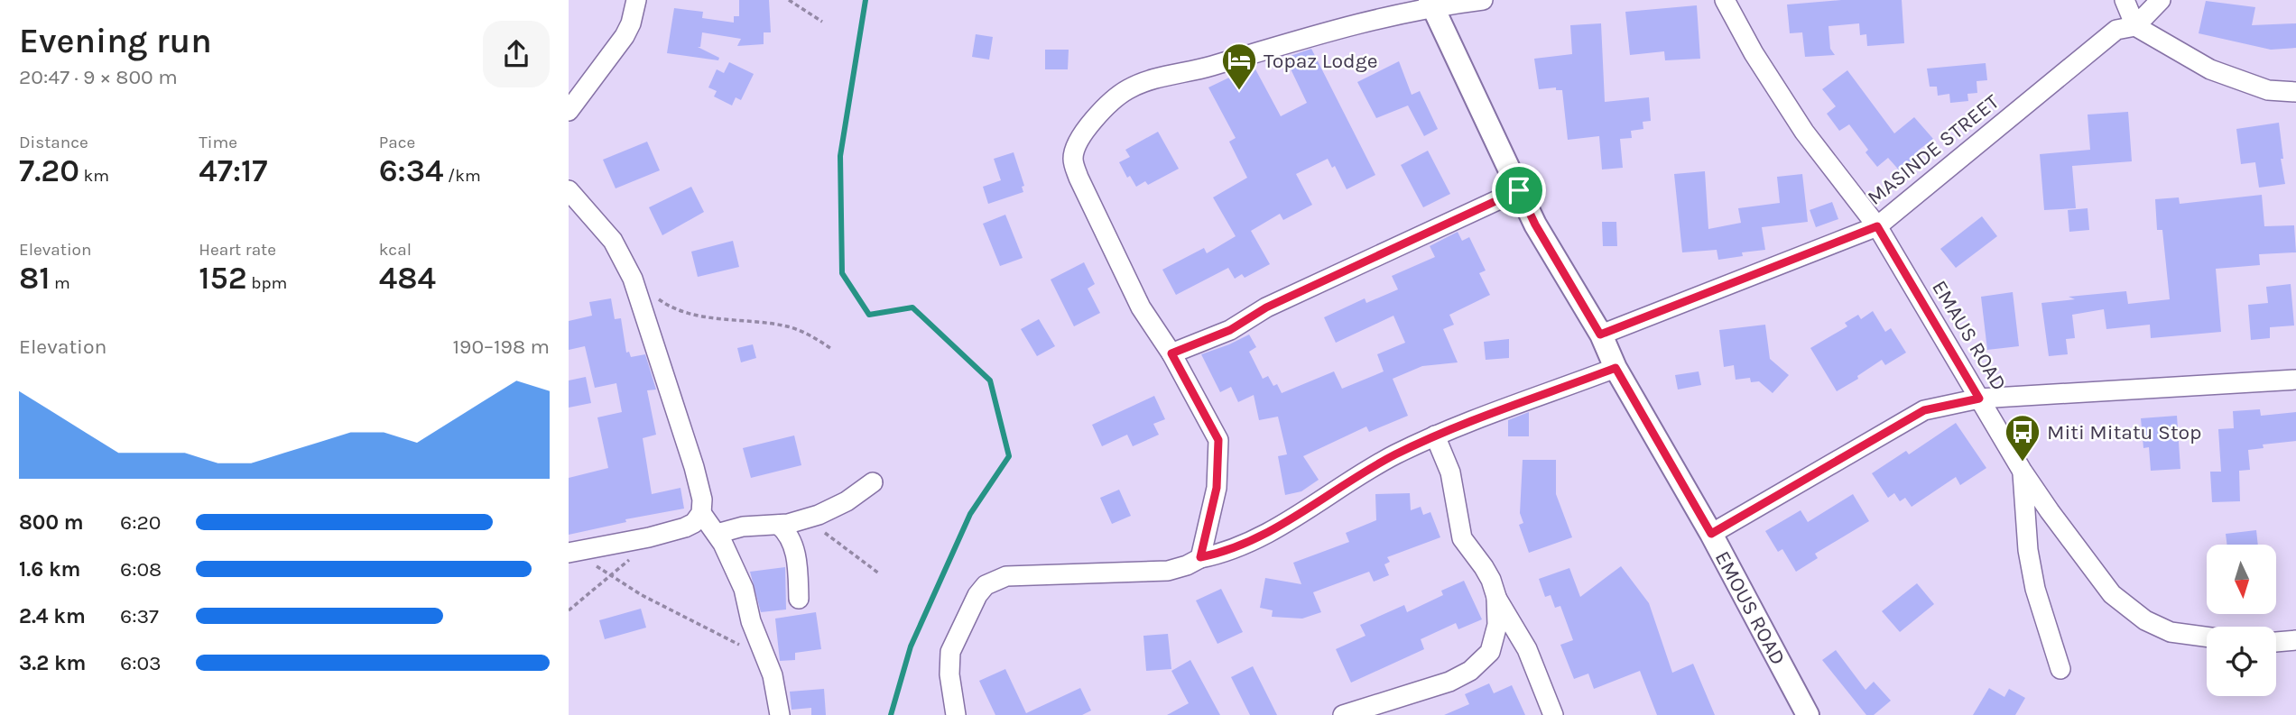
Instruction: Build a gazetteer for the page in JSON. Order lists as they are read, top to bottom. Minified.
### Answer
{"streets":{"street":["MASINDE STREET","EMAUS ROAD","EMOUS ROAD"]},"crossings":[["MASINDE STREET","EMAUS ROAD"],["MASINDE STREET","EMOUS ROAD"]],"places":{"hotel":["Topaz Lodge"],"bus stop":["Miti Mitatu Stop"]},"north":"bottom","page":{"heading":["Evening run","20:47 · 9 × 800 m"],"stats":[["Distance","7.20 km"],["Time","47:17"],["Pace","6:34 /km"],["Elevation","81 m"],["Heart rate","152 bpm"],["kcal","484"]],"chart":["Elevation","190–198 m"],"list":[{"name":"800 m","note":"6:20"},{"name":"1.6 km","note":"6:08"},{"name":"2.4 km","note":"6:37"},{"name":"3.2 km","note":"6:03"}]}}
